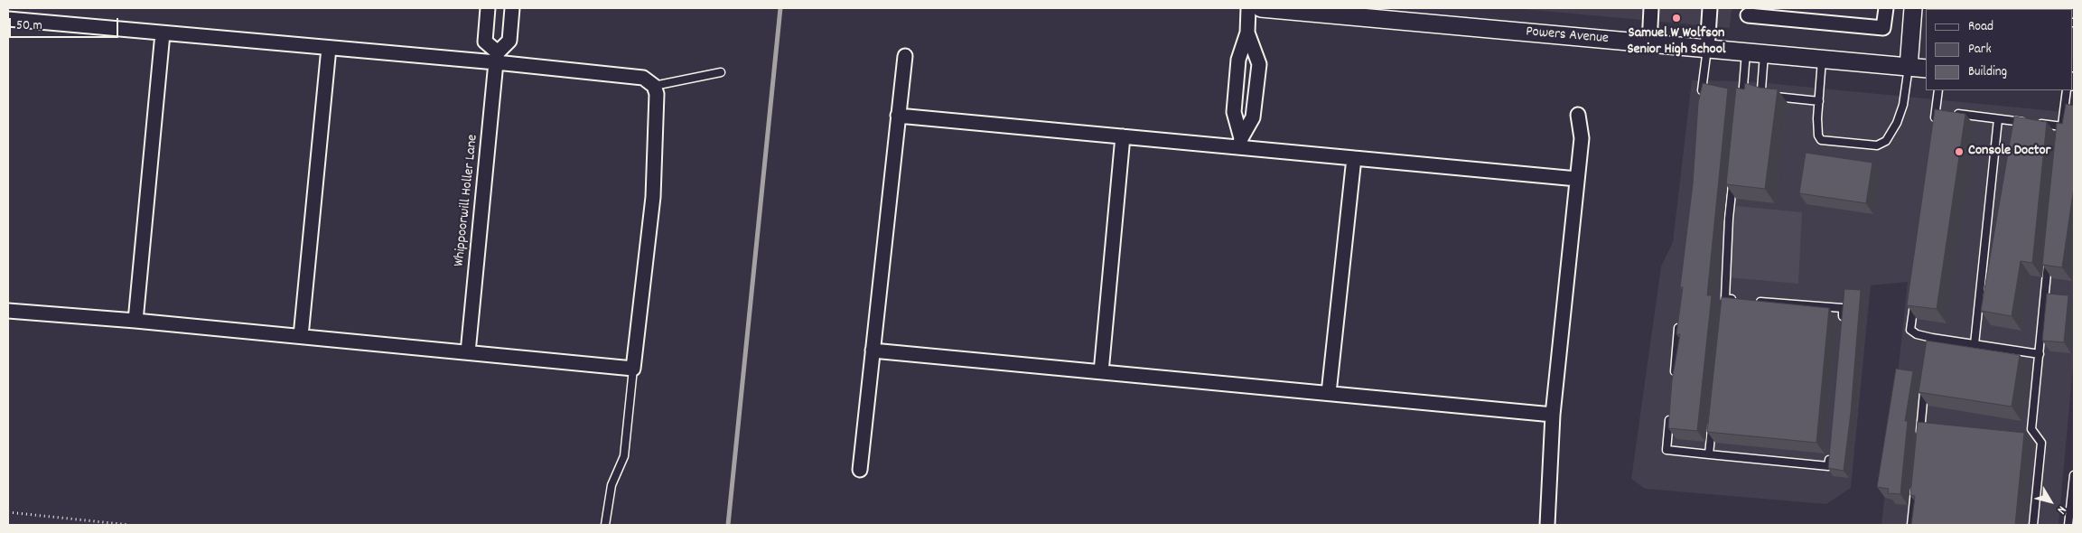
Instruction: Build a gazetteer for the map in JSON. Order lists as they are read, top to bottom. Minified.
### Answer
{"streets":{"street":["Powers Avenue","Whippoorwill Holler Lane"]},"places":["Samuel W Wolfson Senior High School","Console Doctor"],"legend":["Road","Park","Building"],"scale_bar":"50 m","north":"bottom right"}
